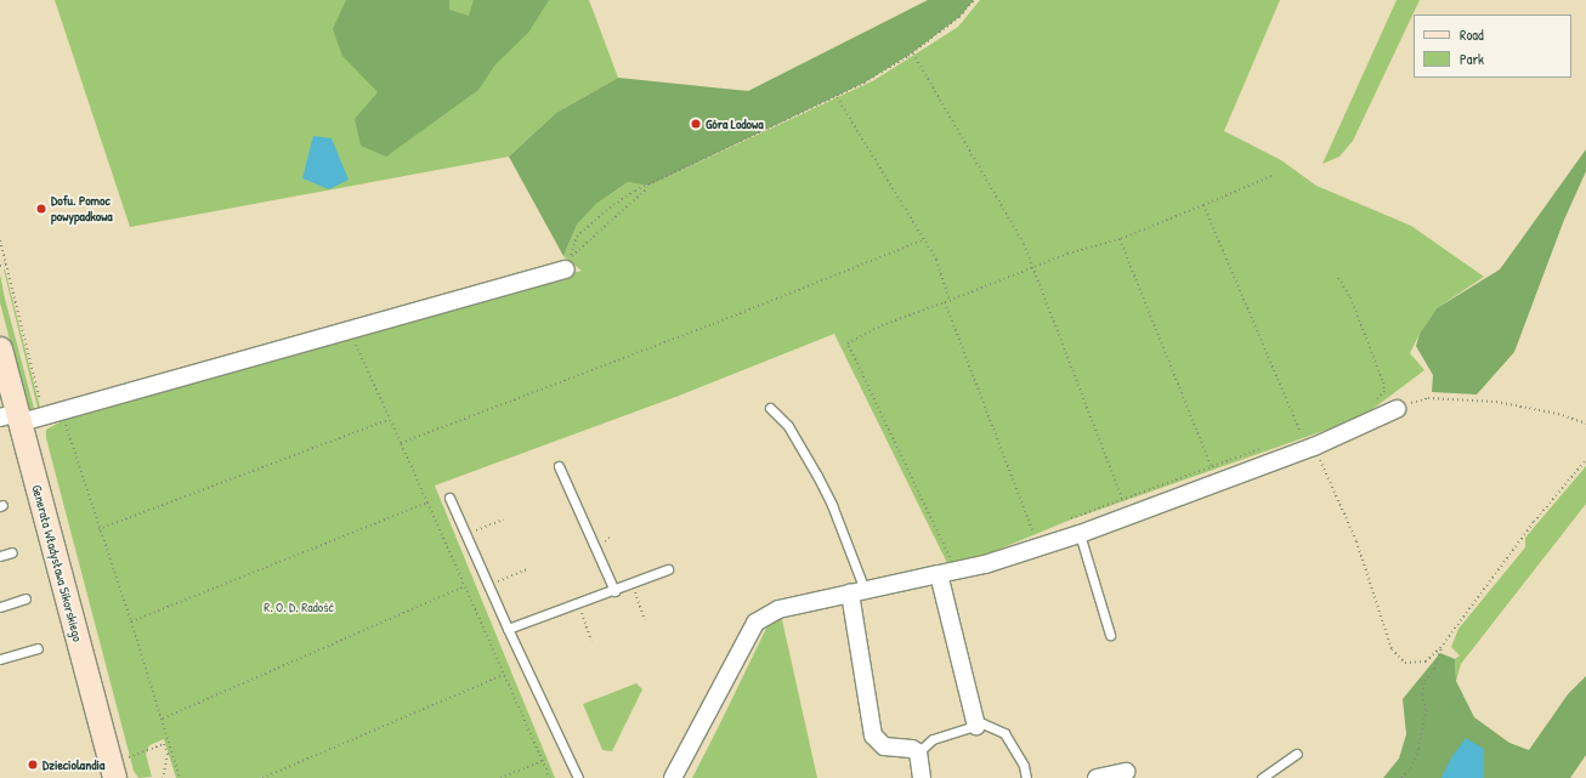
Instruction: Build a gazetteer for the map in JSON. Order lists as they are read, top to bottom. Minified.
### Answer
{"streets":{"main road":["Generała Władysława Sikorskiego"]},"parks":["R. O. D. Radość"],"places":["Góra Lodowa","Dofu. Pomoc powypadkowa","Dzieciolandia"],"legend":["Road","Park"]}
